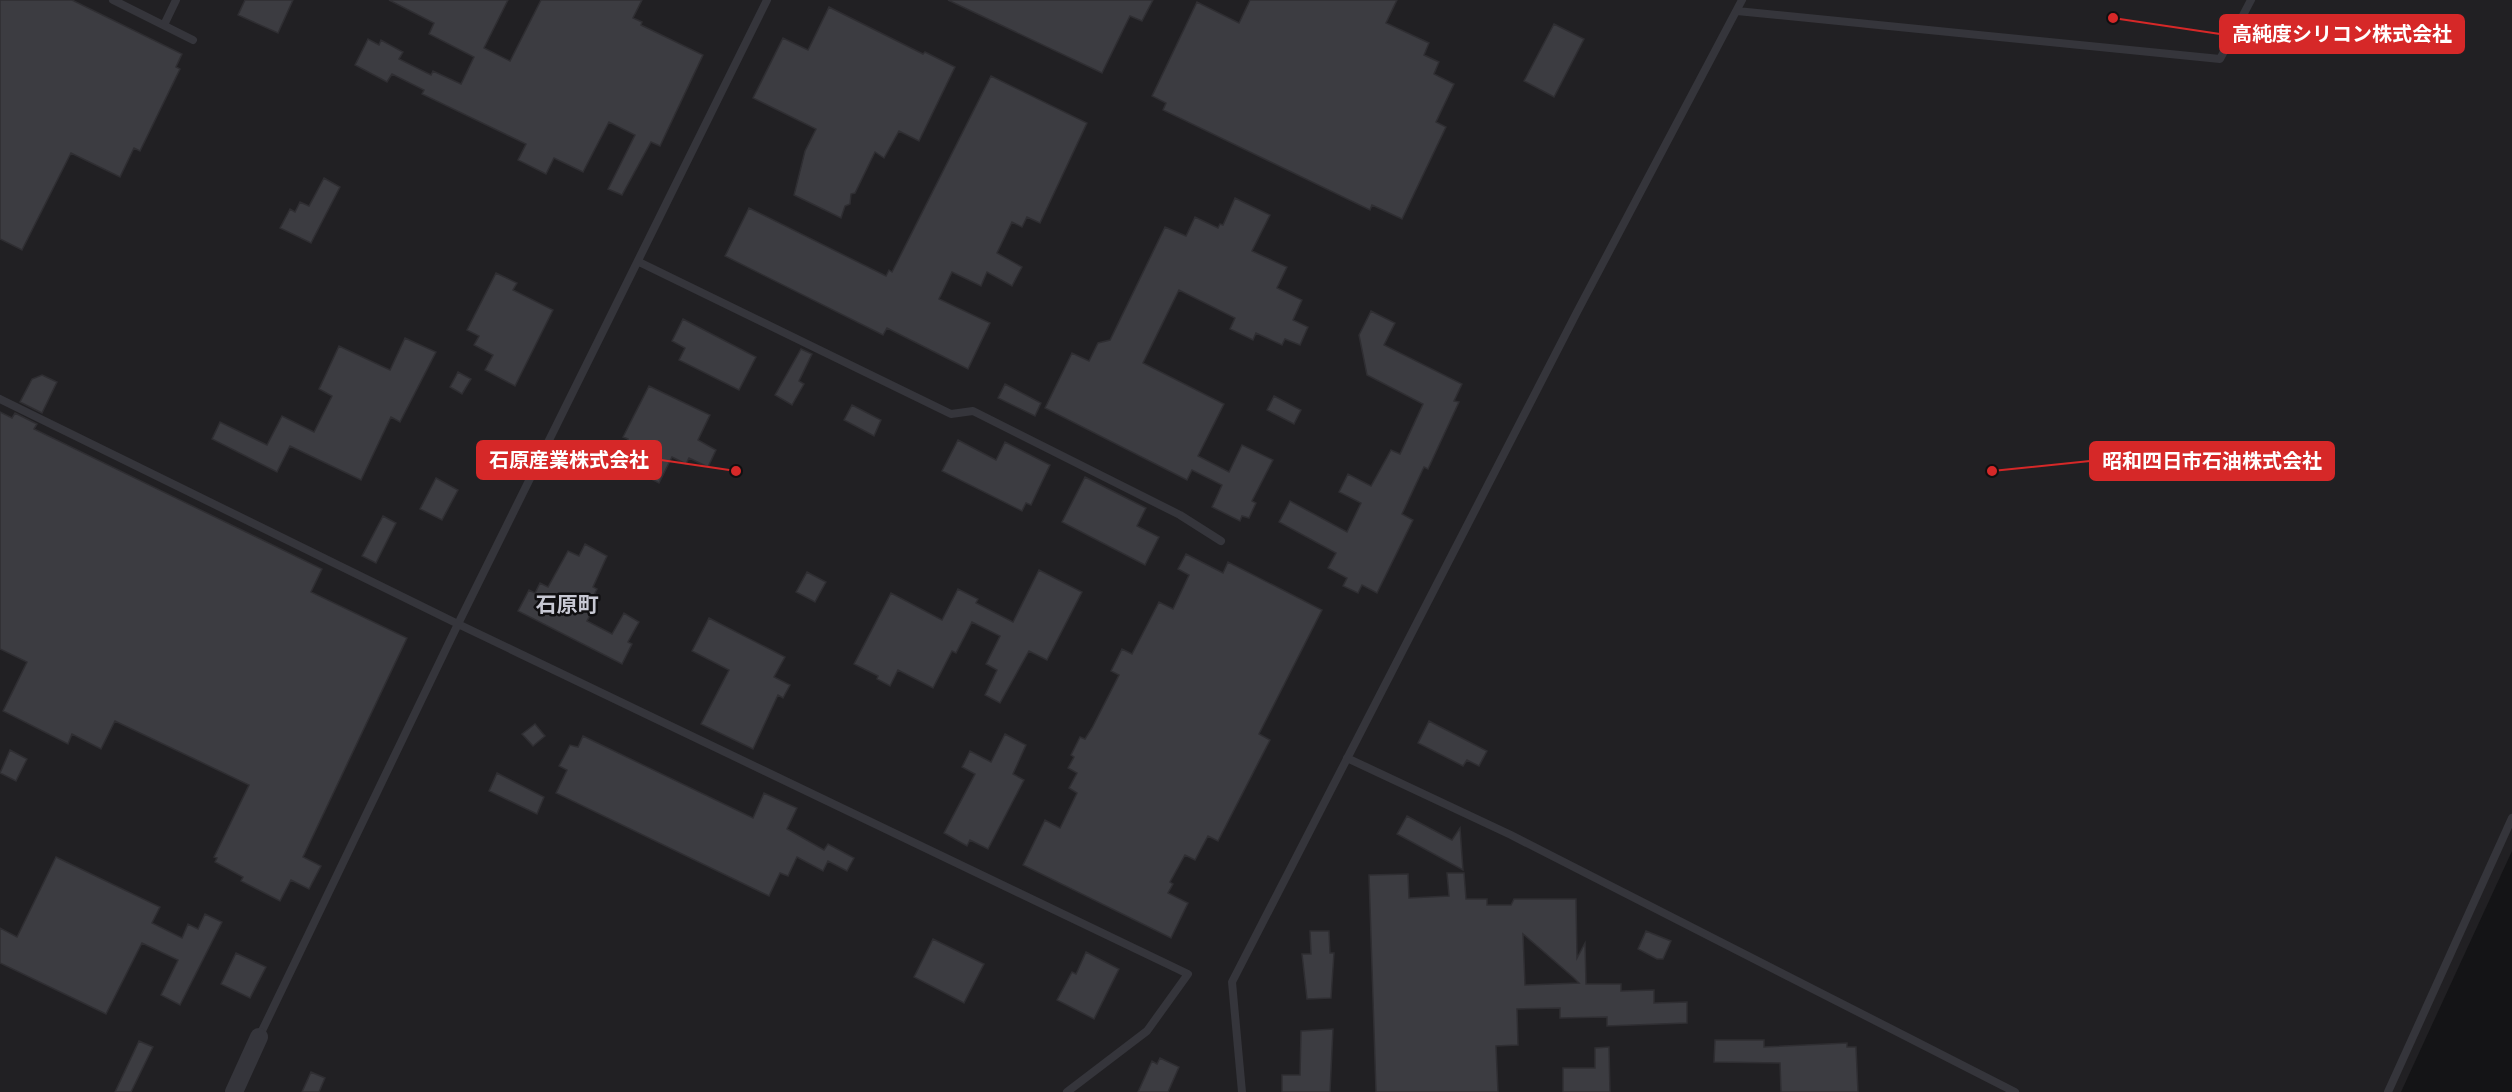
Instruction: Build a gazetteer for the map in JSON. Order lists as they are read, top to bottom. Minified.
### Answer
{"districts":["石原町"],"places":["高純度シリコン株式会社","石原産業株式会社","昭和四日市石油株式会社"]}
